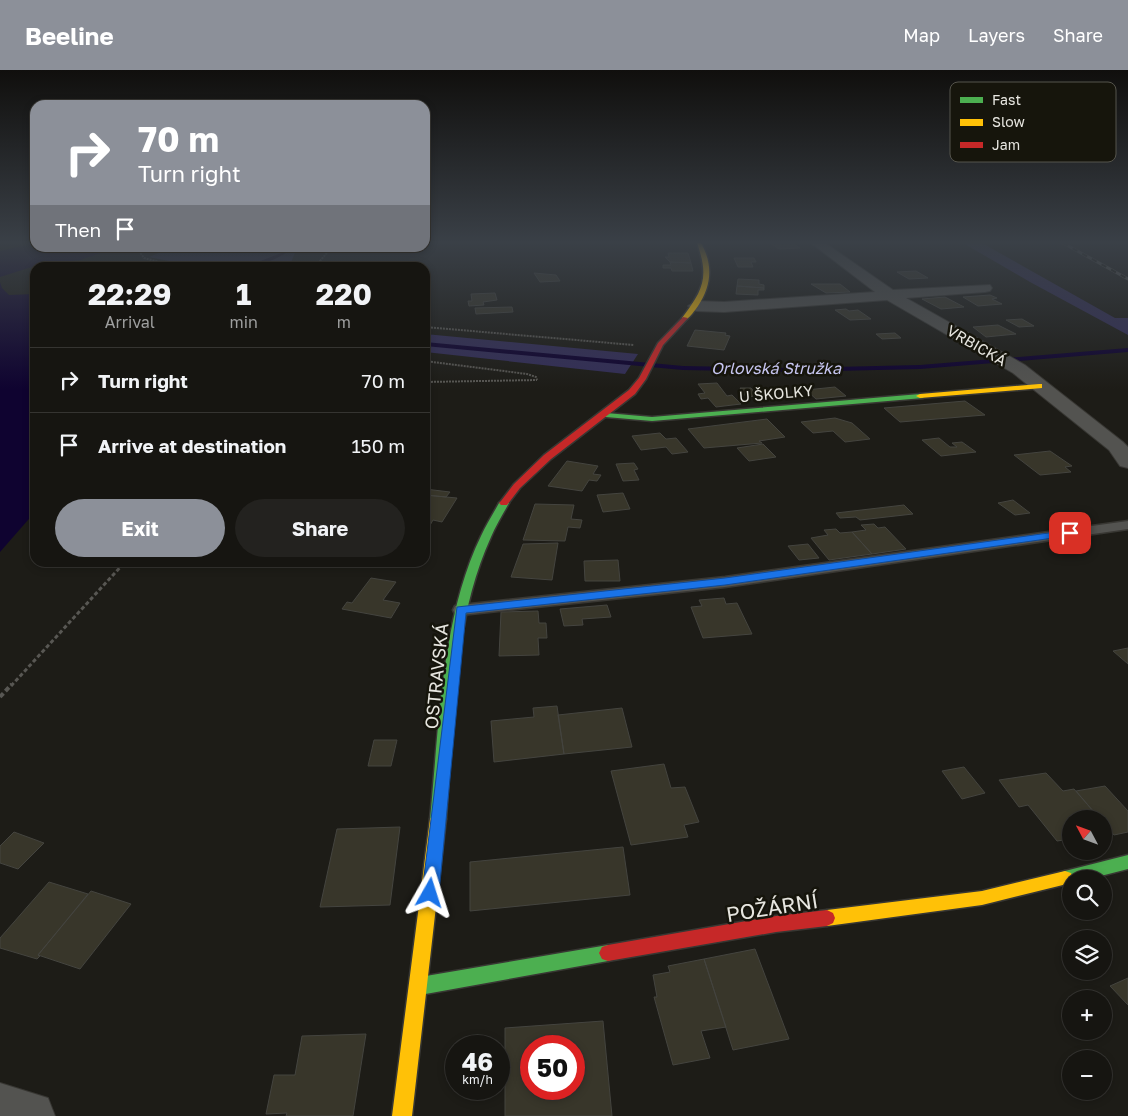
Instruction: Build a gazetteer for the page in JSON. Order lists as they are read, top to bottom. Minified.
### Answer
{"streets":{"main road":["U ŠKOLKY","OSTRAVSKÁ","POŽÁRNÍ"],"street":["VRBICKÁ"]},"crossings":[["VRBICKÁ","U ŠKOLKY"],["U ŠKOLKY","OSTRAVSKÁ"],["OSTRAVSKÁ","POŽÁRNÍ"]],"water":["Orlovská Stružka"],"legend":["Fast","Slow","Jam"],"north":"top left","page":{"header":"Beeline","nav":["Map","Layers","Share"],"turn":["70 m","Turn right"],"then":"Then","eta":["22:29","Arrival","1","min","220","m"],"list":[{"name":"Turn right","value":"70 m"},{"name":"Arrive at destination","value":"150 m"}],"buttons":["Exit","Share"],"map_buttons":["+","−"],"speed":"46 km/h","limit":"50"}}
